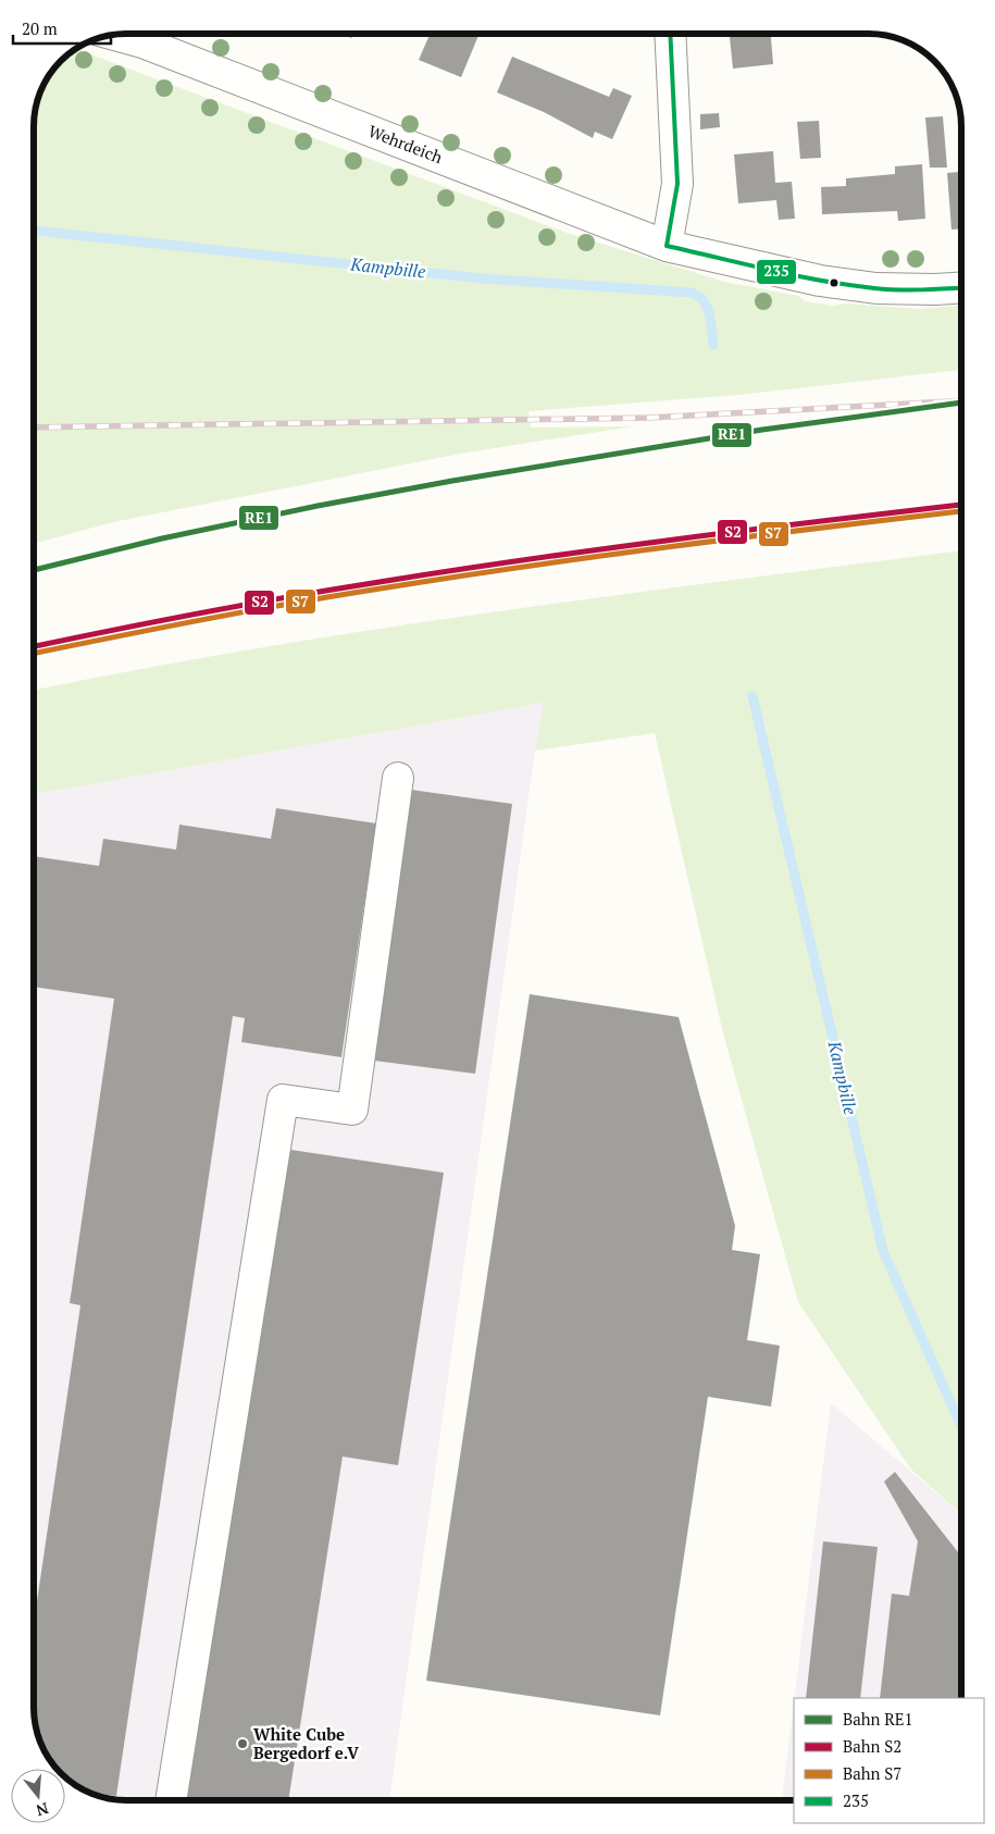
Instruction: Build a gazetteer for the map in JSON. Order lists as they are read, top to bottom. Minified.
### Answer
{"streets":{"street":["Wehrdeich"]},"water":["Kampbille"],"places":["White Cube Bergedorf e.V"],"lines":["transit line 235","rail line RE1","rail line S2","rail line S7"],"legend":["Bahn RE1","Bahn S2","Bahn S7","235"],"scale_bar":"20 m","north":"bottom"}
